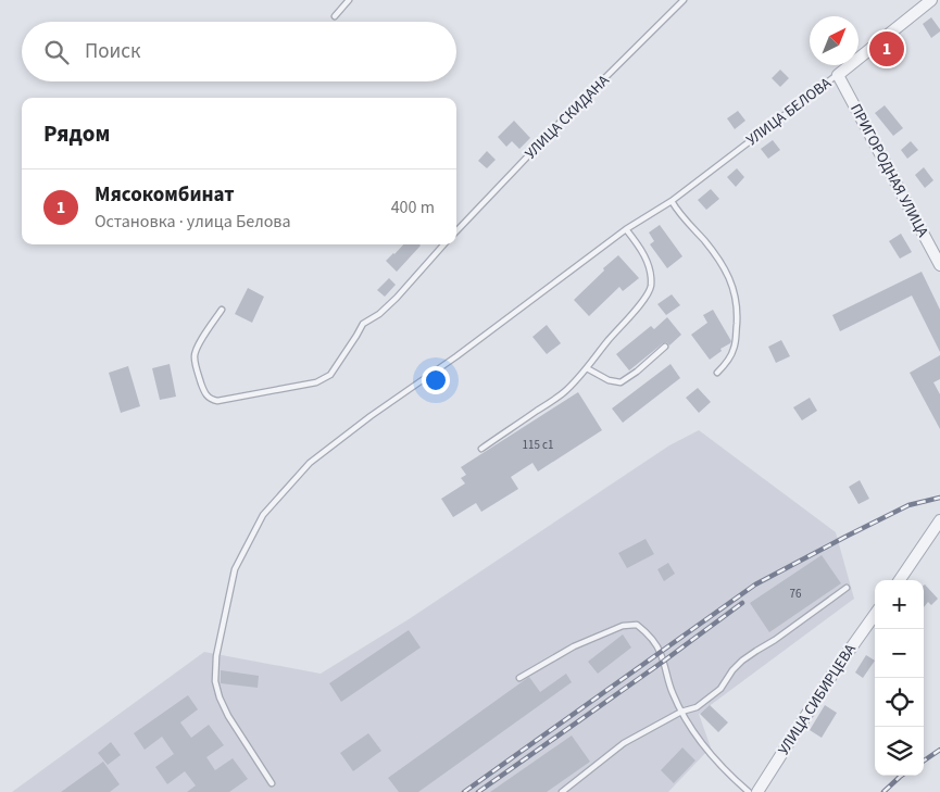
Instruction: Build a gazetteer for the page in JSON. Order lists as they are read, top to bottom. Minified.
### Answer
{"streets":{"street":["УЛИЦА БЕЛОВА","ПРИГОРОДНАЯ УЛИЦА","УЛИЦА СИБИРЦЕВА"],"lane":["УЛИЦА СКИДАНА"]},"crossings":[["УЛИЦА БЕЛОВА","ПРИГОРОДНАЯ УЛИЦА"]],"house_numbers":["115 с1","76"],"north":"top right","page":{"search":"Поиск","pins":"1","heading":"Рядом","list":[{"mark":"1","name":"Мясокомбинат","note":"Остановка · улица Белова","value":"400 m"}],"map_buttons":["+","−"]}}
